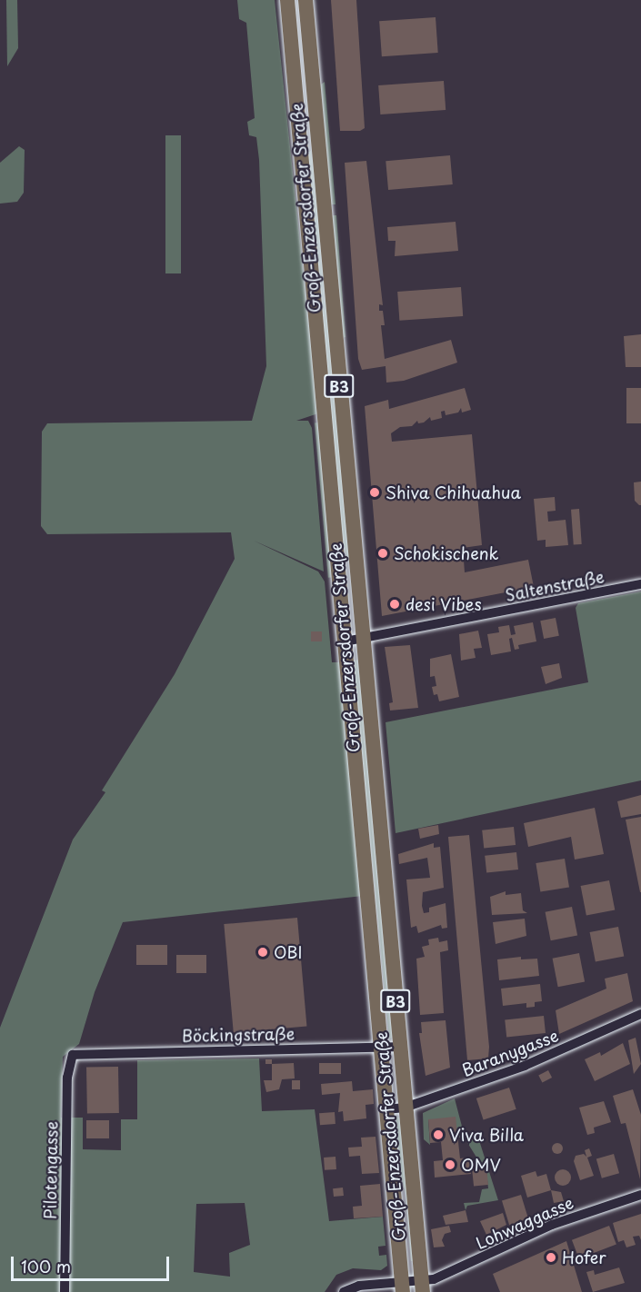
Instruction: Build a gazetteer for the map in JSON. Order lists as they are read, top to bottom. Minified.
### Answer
{"streets":{"main road":["Groß-Enzersdorfer Straße","B3"],"street":["Saltenstraße","Böckingstraße","Baranygasse","Pilotengasse","Lohwaggasse"]},"crossings":[["Groß-Enzersdorfer Straße","Saltenstraße"],["Groß-Enzersdorfer Straße","Böckingstraße"],["Groß-Enzersdorfer Straße","Baranygasse"],["Groß-Enzersdorfer Straße","Lohwaggasse"],["Böckingstraße","Pilotengasse"]],"places":["Shiva Chihuahua","Schokischenk","desi Vibes","OBI","Viva Billa","OMV","Hofer"],"scale_bar":"100 m"}
